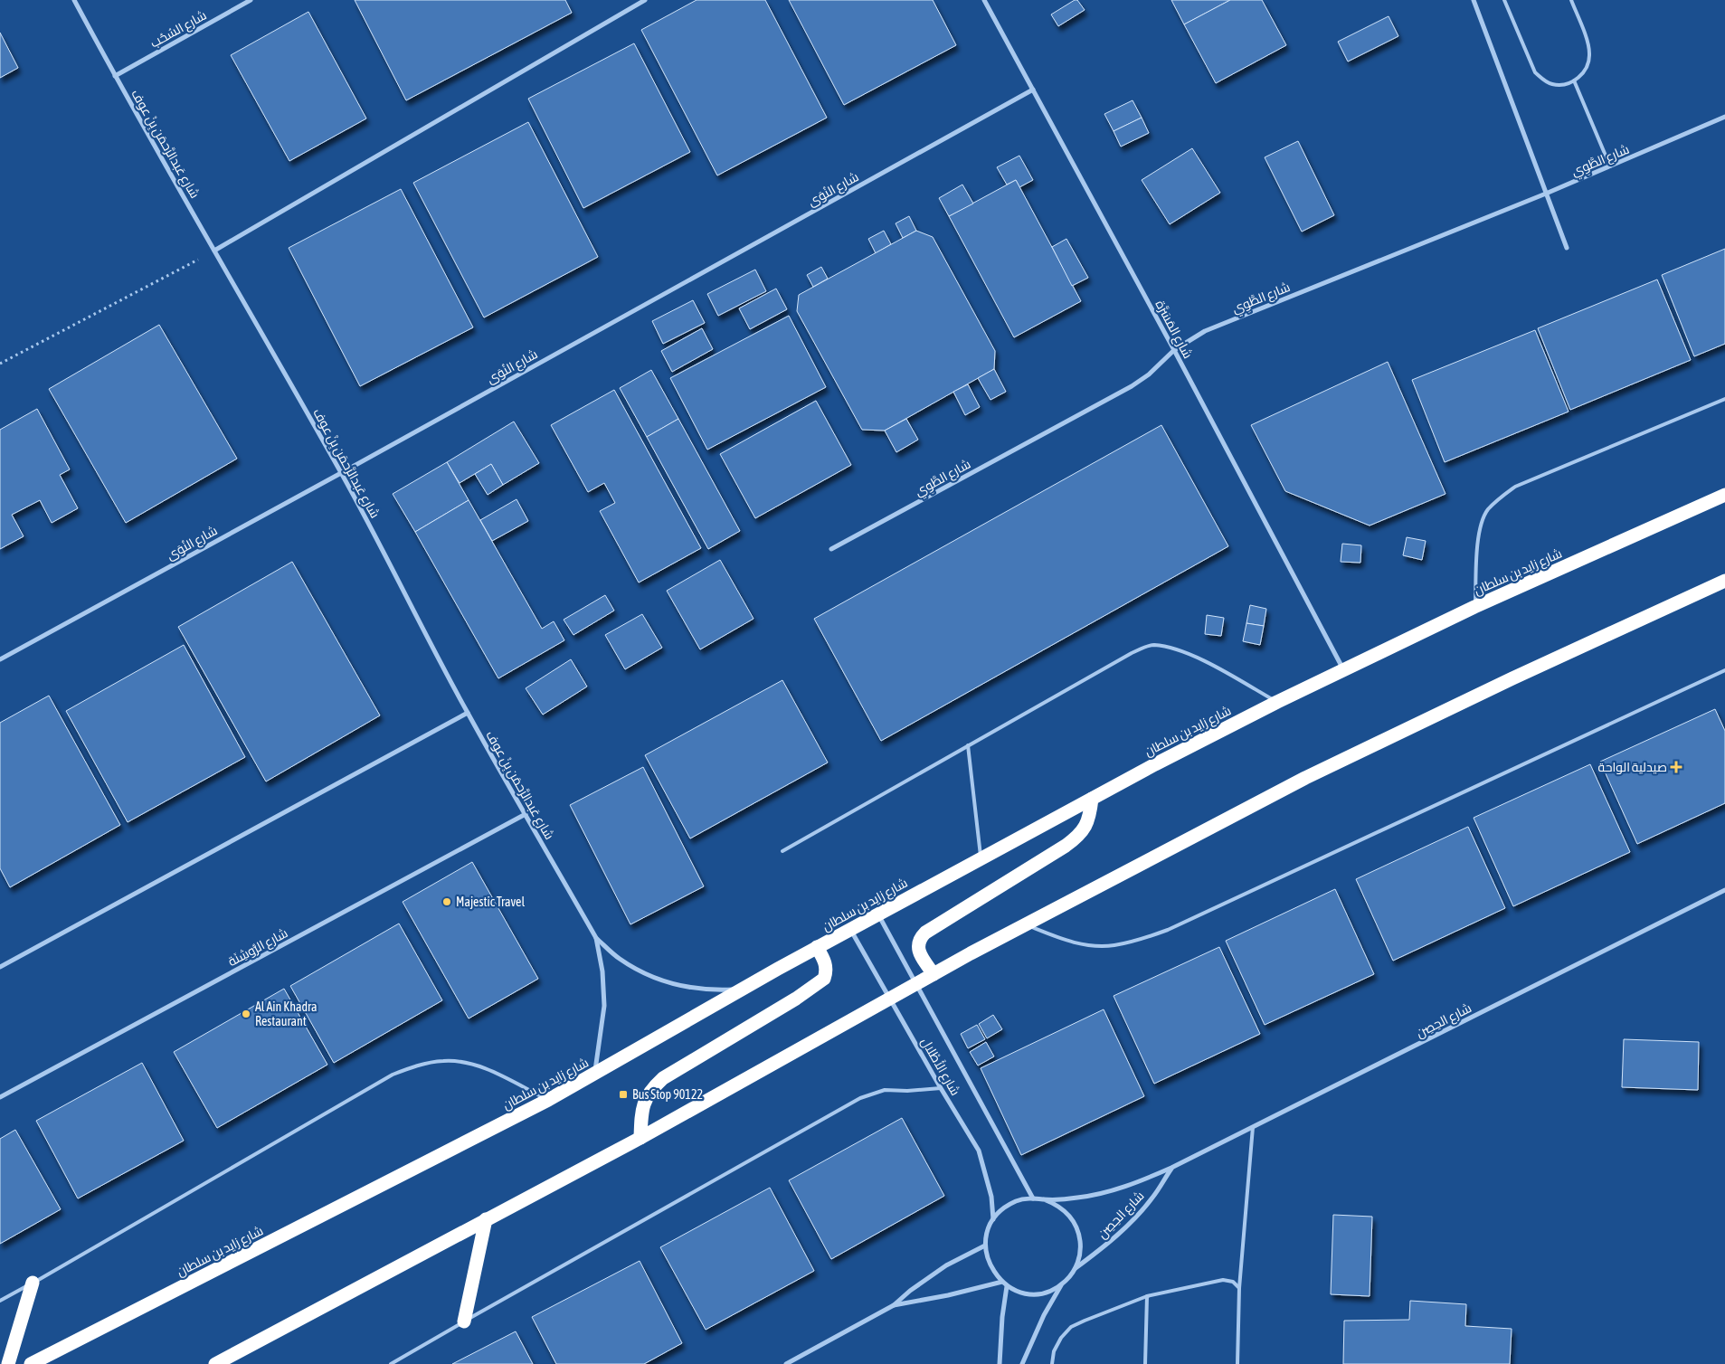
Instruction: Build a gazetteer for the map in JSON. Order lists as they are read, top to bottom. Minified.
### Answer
{"streets":{"highway":["شارع زايد بن سلطان"],"street":["شارع السُحُب","شارع عَبدالرَّحمَن بِنْ عوف","شارع الطَّوِي","شارع النُوَى","شارع المَسَرَّة","شارع الرُّوشِنَة","شارع الحِصِن","شارع الأَطْلال"]},"crossings":[["شارع السُحُب","شارع عَبدالرَّحمَن بِنْ عوف"],["شارع عَبدالرَّحمَن بِنْ عوف","شارع النُوَى"],["شارع عَبدالرَّحمَن بِنْ عوف","شارع زايد بن سلطان"],["شارع عَبدالرَّحمَن بِنْ عوف","شارع الرُّوشِنَة"],["شارع الطَّوِي","شارع المَسَرَّة"],["شارع النُوَى","شارع المَسَرَّة"],["شارع المَسَرَّة","شارع زايد بن سلطان"],["شارع زايد بن سلطان","شارع الأَطْلال"],["شارع الحِصِن","شارع الأَطْلال"]],"places":{"health":["صيدلية الواحة"],"other":["Majestic Travel","Al Ain Khadra Restaurant"],"transit":["Bus Stop 90122"]}}
